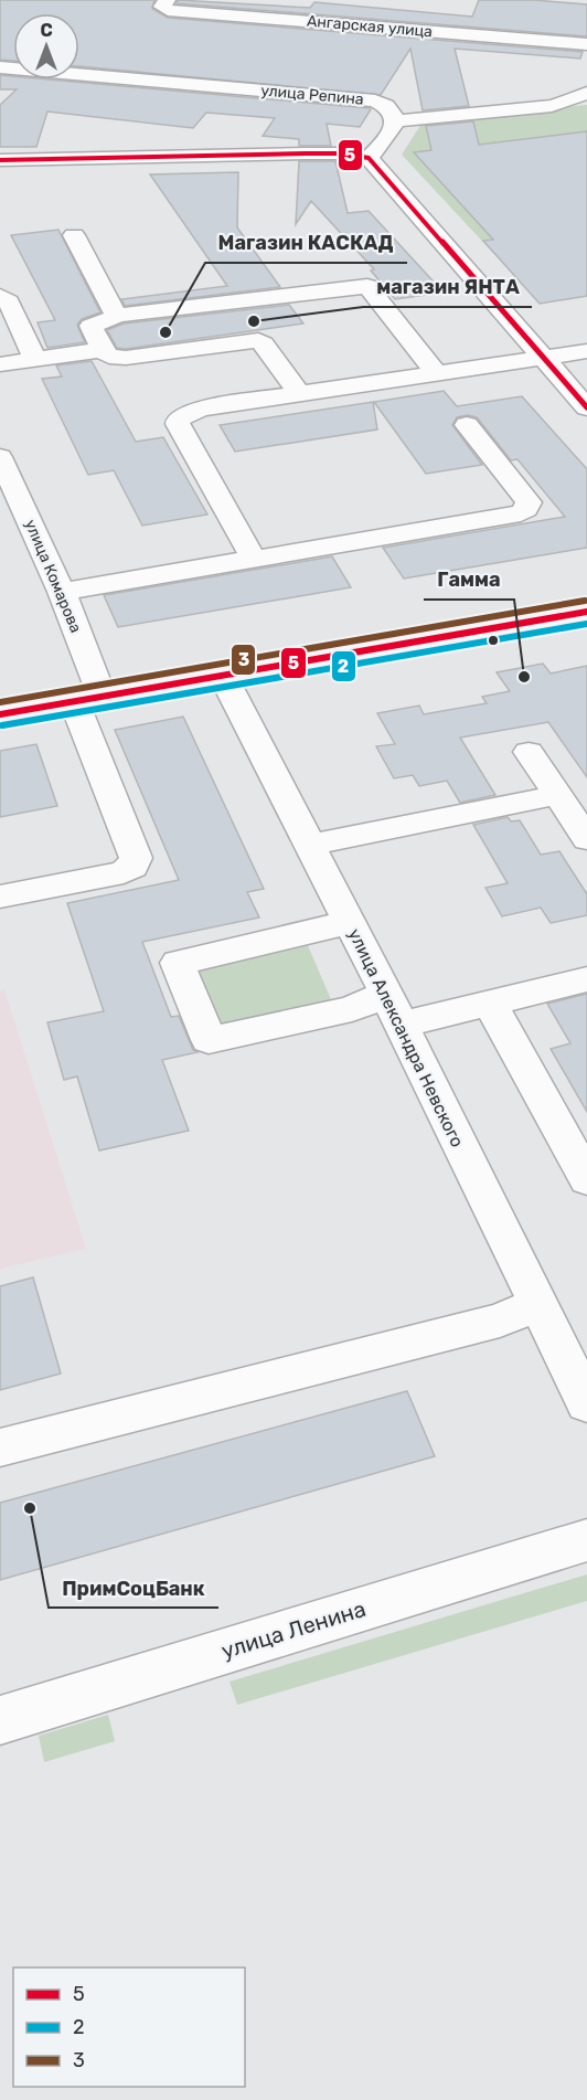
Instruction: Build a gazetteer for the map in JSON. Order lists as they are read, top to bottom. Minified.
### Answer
{"streets":{"street":["Ангарская улица","улица Репина","улица Комарова","улица Александра Невского","улица Ленина"]},"places":["магазин ЯНТА","Магазин КАСКАД","Гамма","ПримСоцБанк"],"lines":["transit line 5","transit line 3","transit line 2"],"legend":["5","2","3"],"north":"top"}
